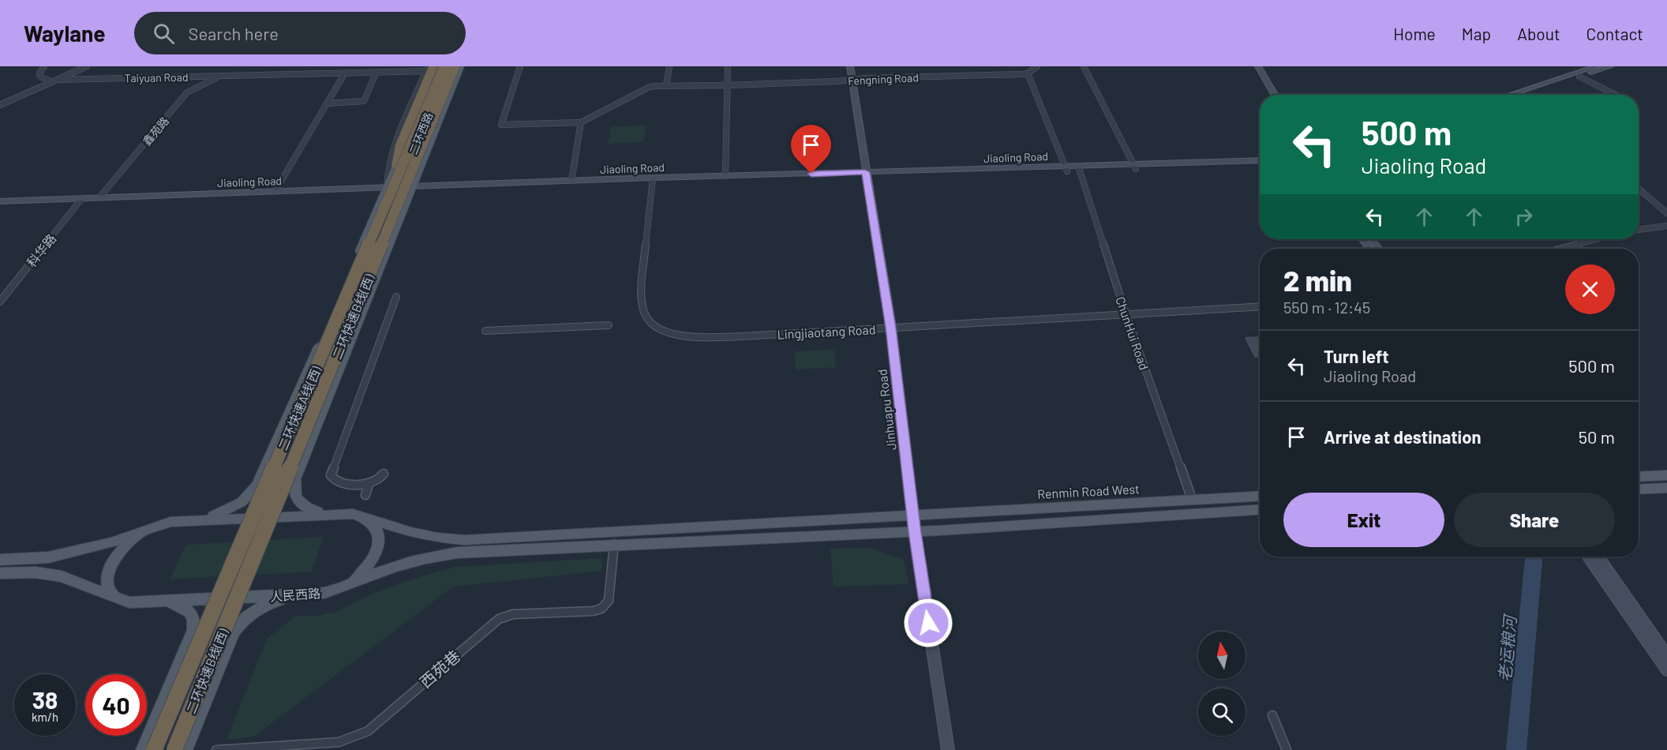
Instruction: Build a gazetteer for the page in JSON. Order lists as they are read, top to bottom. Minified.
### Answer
{"streets":{"highway":["二环快速B线(西)","二环快速A线(西)"],"main road":["二环西路","Renmin Road West","人民西路"],"street":["Taiyuan Road","Fengning Road","鑫苑路","Jiaoling Road","科华路","Lingjiaotang Road","ChunHui Road","Jinhuapu Road","西苑巷"]},"crossings":[["Taiyuan Road","鑫苑路"],["Fengning Road","Jinhuapu Road"],["鑫苑路","Jiaoling Road"],["二环西路","Jiaoling Road"],["Jiaoling Road","科华路"],["Jiaoling Road","Lingjiaotang Road"],["Jiaoling Road","ChunHui Road"],["Jiaoling Road","Jinhuapu Road"],["Lingjiaotang Road","ChunHui Road"],["Lingjiaotang Road","Jinhuapu Road"],["ChunHui Road","Renmin Road West"],["Jinhuapu Road","Renmin Road West"],["Renmin Road West","人民西路"]],"water":["老运粮河"],"north":"top","page":{"header":"Waylane","search":"Search here","nav":["Home","Map","About","Contact"],"turn":["500 m","Jiaoling Road"],"heading":["2 min","550 m · 12:45"],"list":[{"name":"Turn left","note":"Jiaoling Road","value":"500 m"},{"name":"Arrive at destination","value":"50 m"}],"buttons":["Exit","Share"],"speed":"38 km/h","limit":"40"}}
